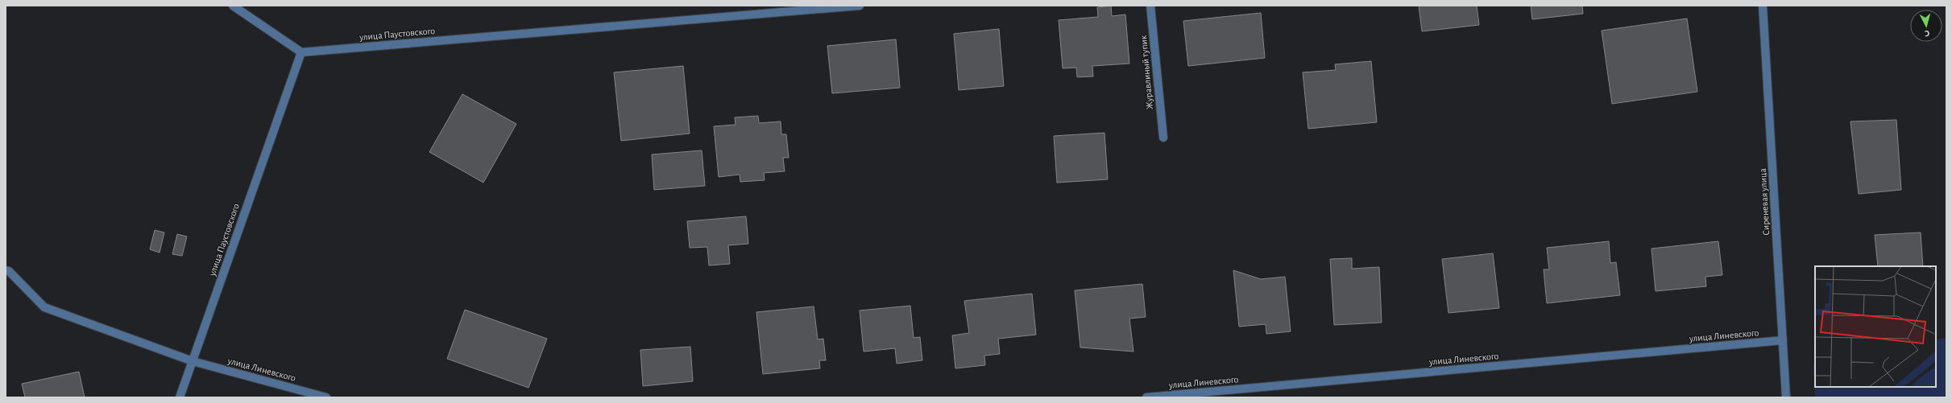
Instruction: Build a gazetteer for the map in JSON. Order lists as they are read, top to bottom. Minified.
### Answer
{"streets":{"street":["улица Паустовского","Журавлиный тупик","Сиреневая улица","улица Линевского"]},"crossings":[["улица Паустовского","улица Линевского"],["Сиреневая улица","улица Линевского"]],"north":"bottom"}
